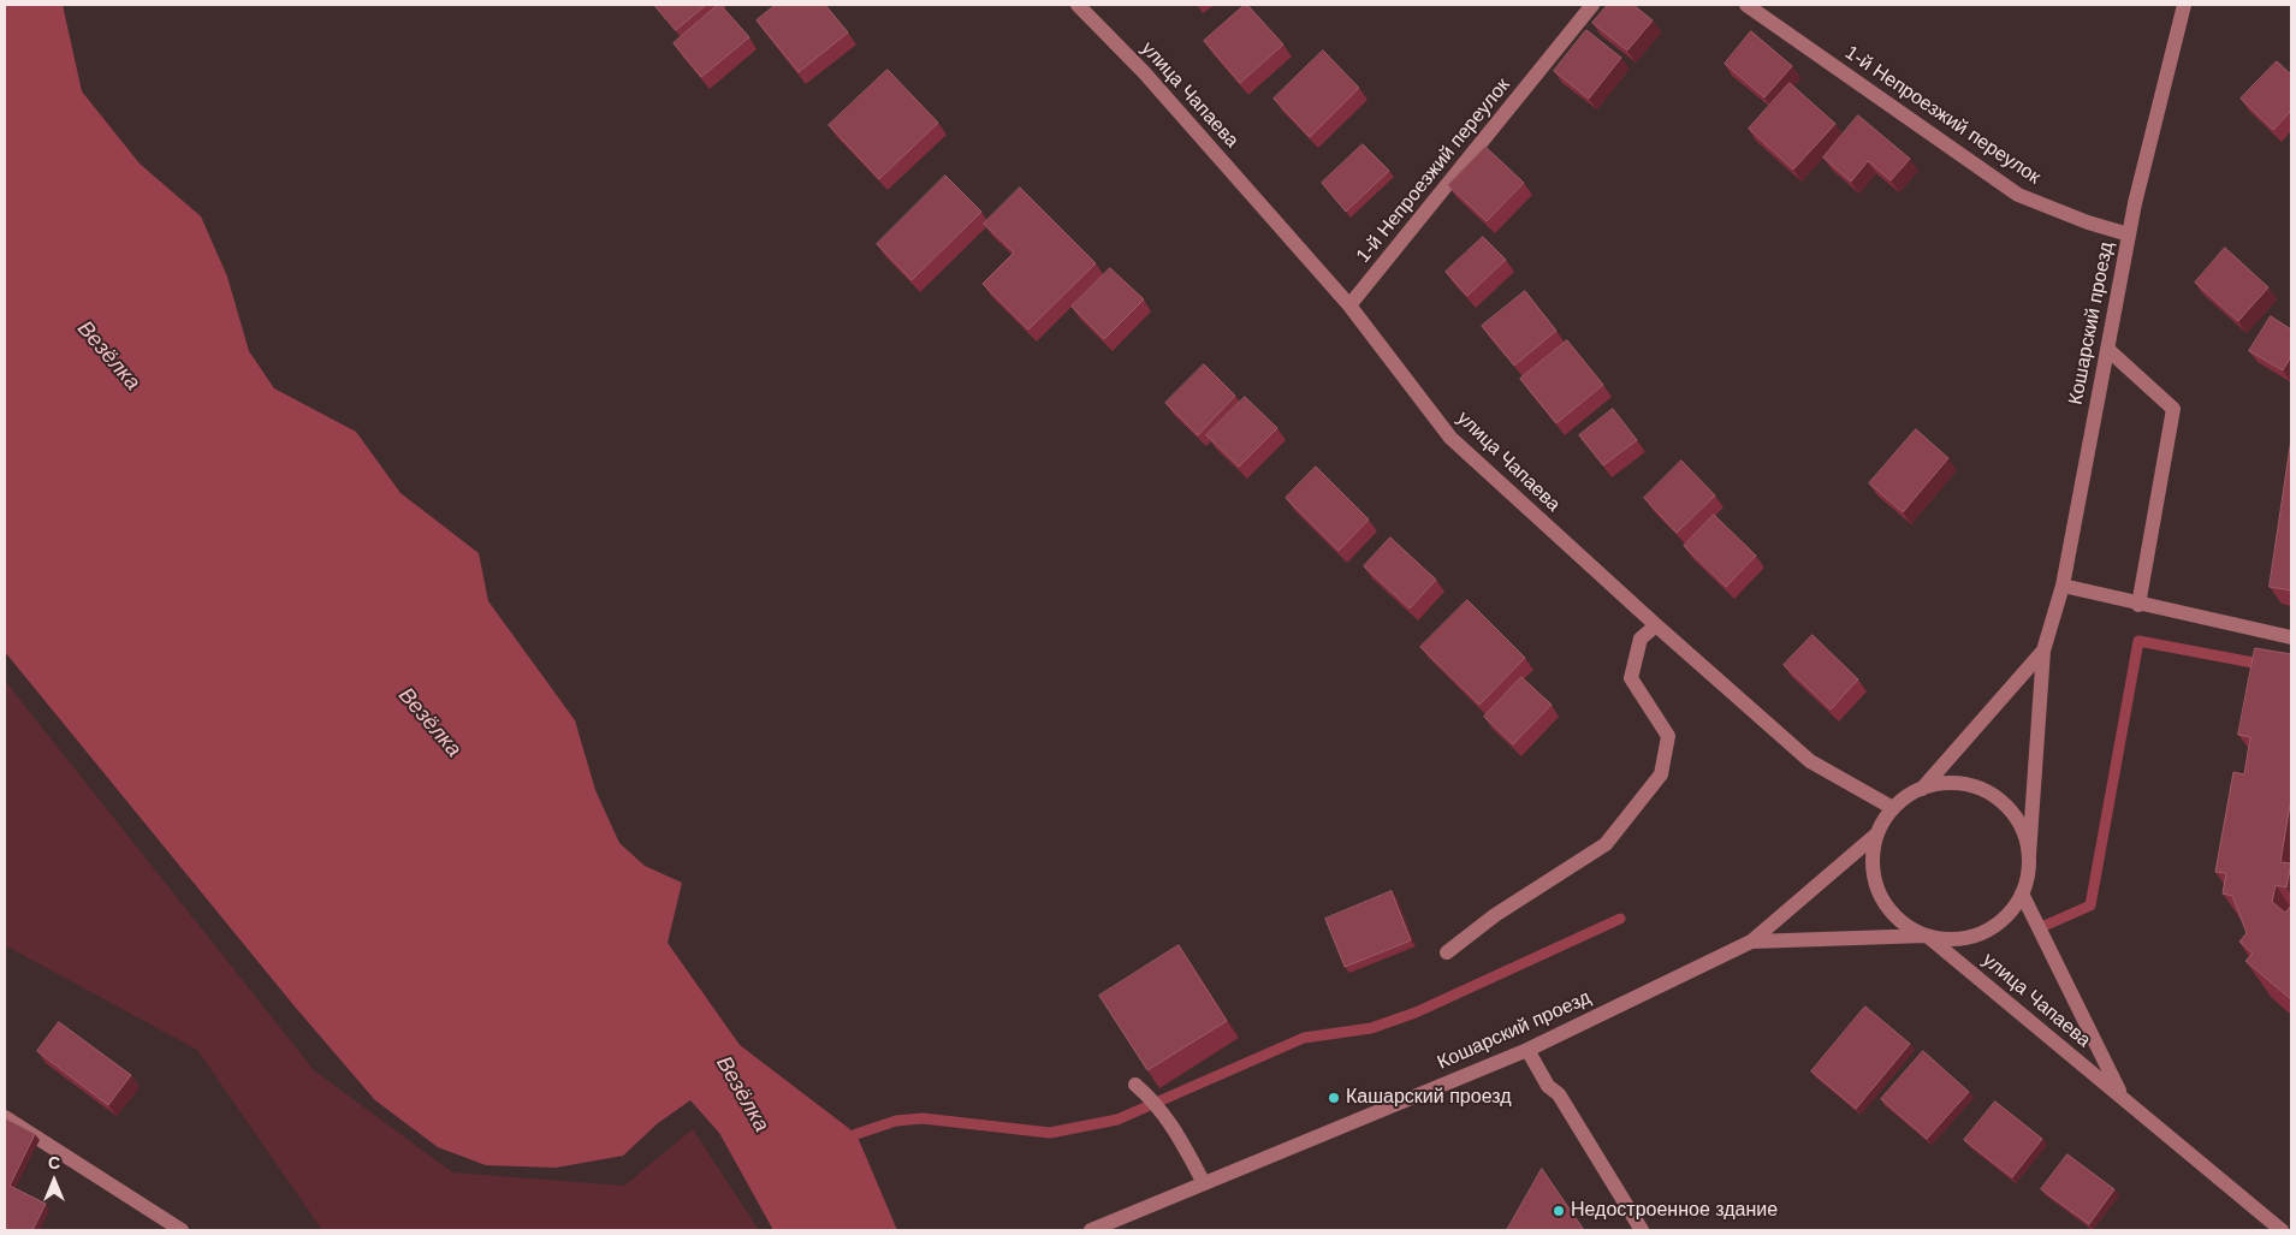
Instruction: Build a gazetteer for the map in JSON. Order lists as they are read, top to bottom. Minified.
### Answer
{"streets":{"street":["улица Чапаева","1-й Непроезжий переулок","Кошарский проезд"]},"crossings":[["улица Чапаева","1-й Непроезжий переулок"],["улица Чапаева","Кошарский проезд"],["1-й Непроезжий переулок","Кошарский проезд"]],"water":["Везёлка"],"places":["Кашарский проезд","Недостроенное здание"],"north":"top"}
